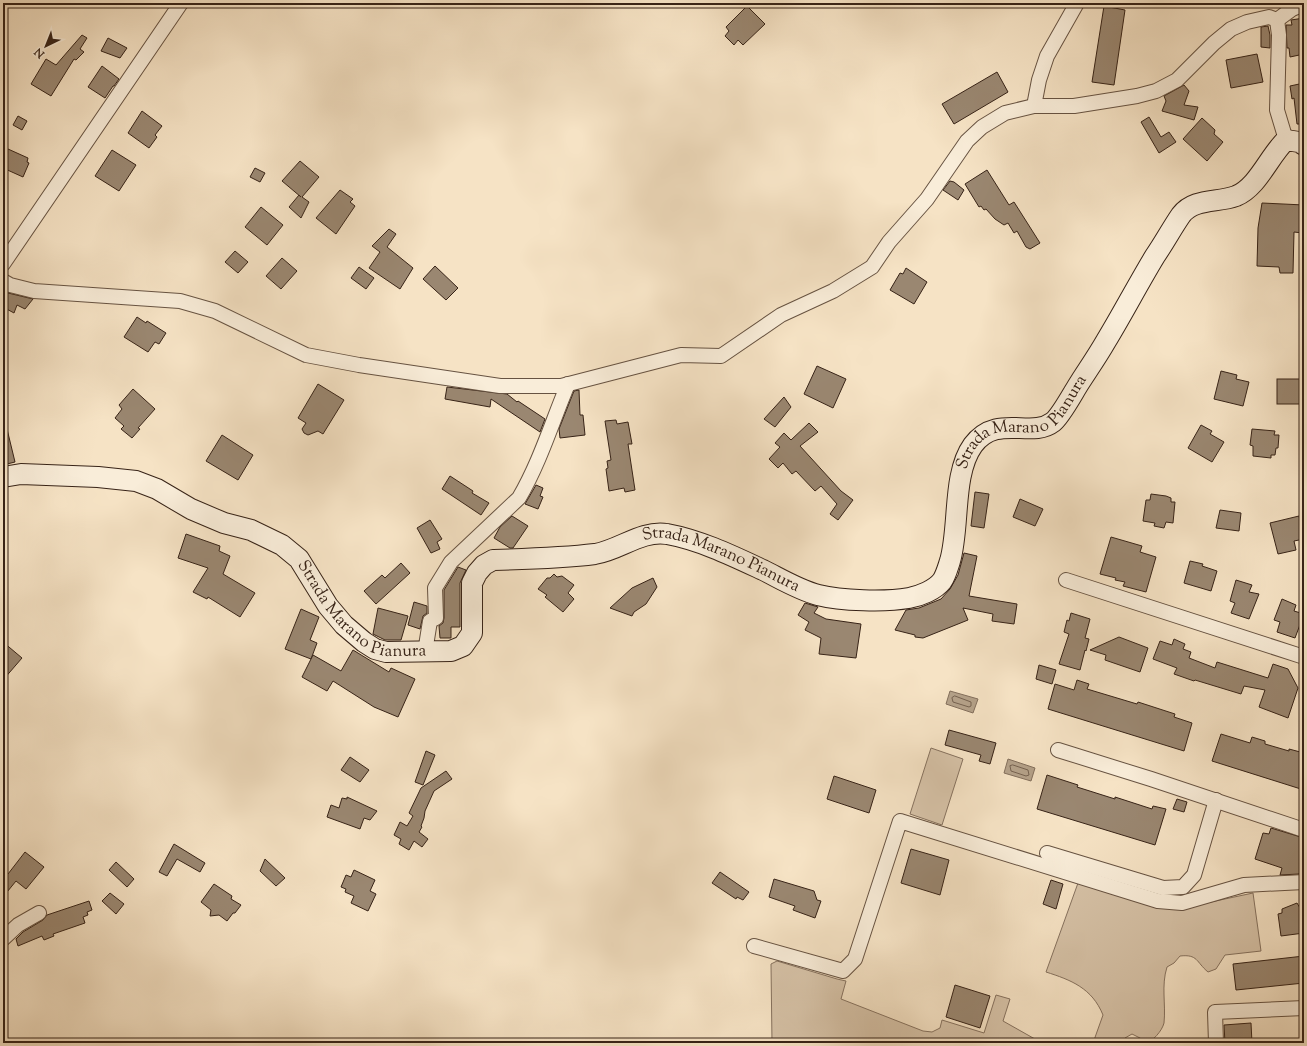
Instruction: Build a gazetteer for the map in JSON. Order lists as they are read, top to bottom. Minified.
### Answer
{"streets":{"street":["Strada Marano Pianura"]},"north":"bottom left"}
